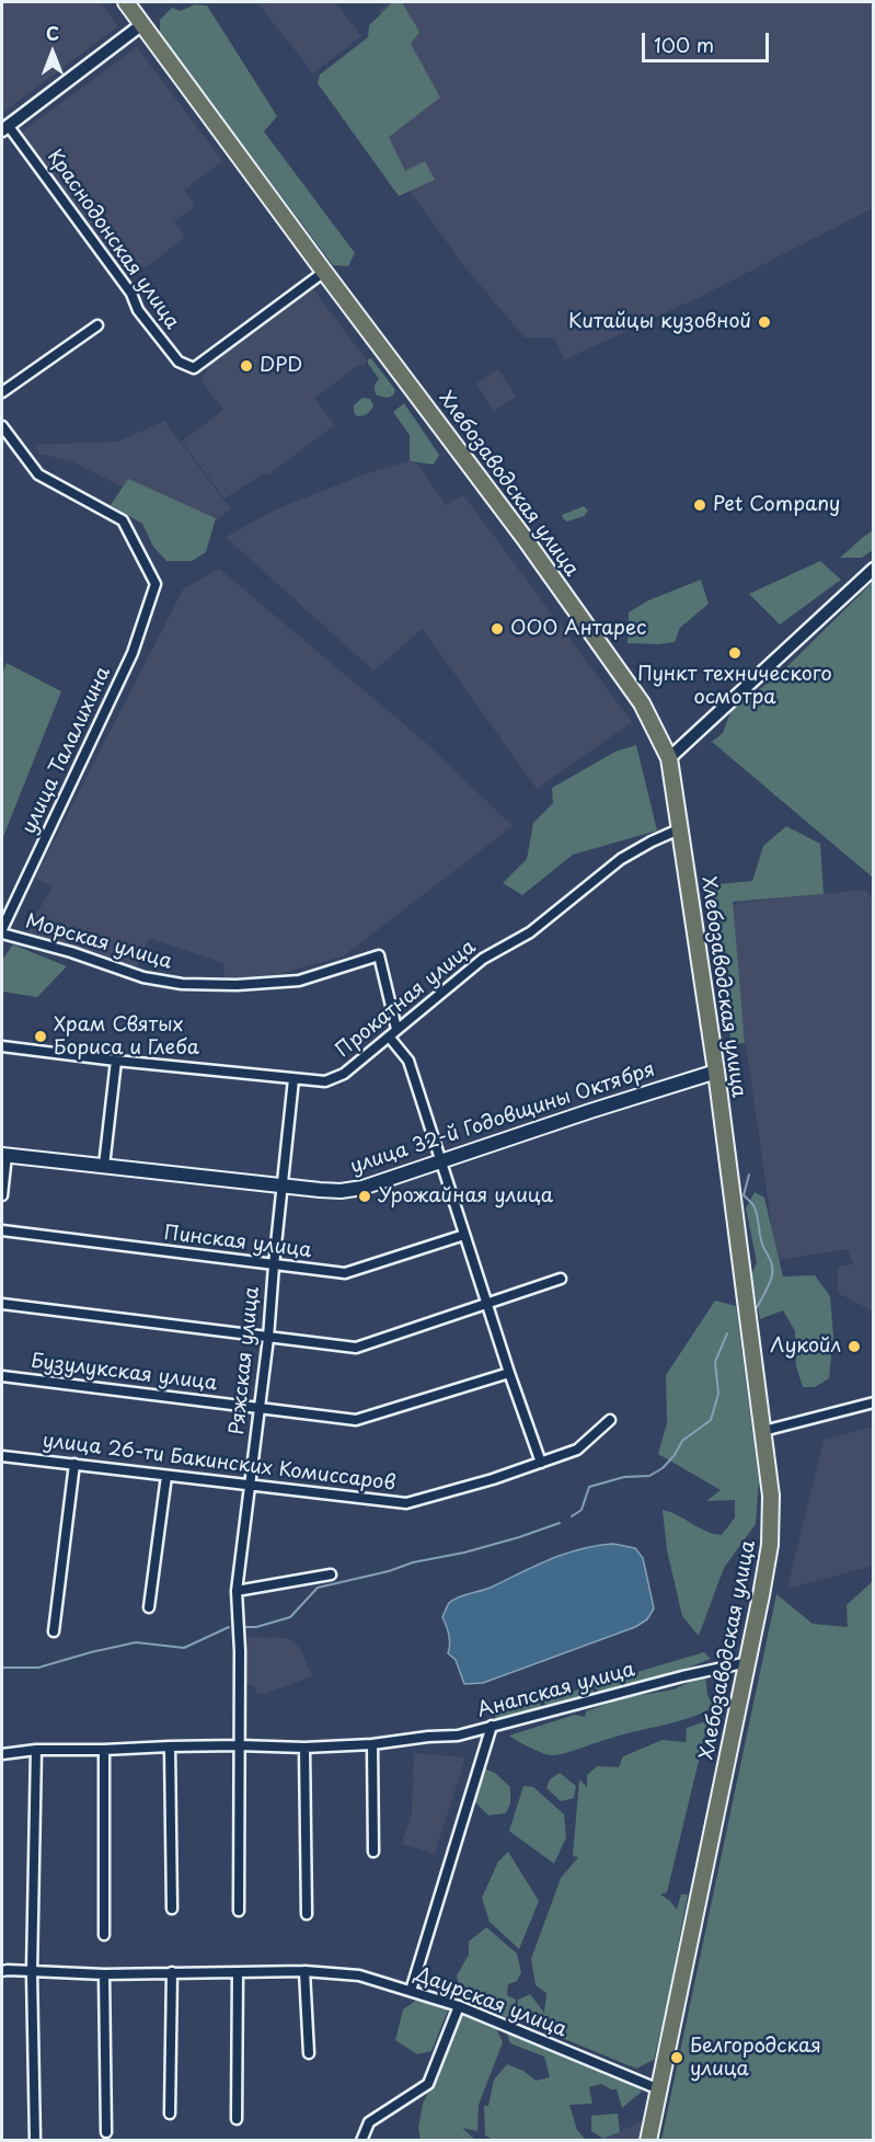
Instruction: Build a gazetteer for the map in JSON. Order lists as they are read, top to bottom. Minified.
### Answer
{"streets":{"main road":["Хлебозаводская улица","улица 32-й Годовщины Октября"],"street":["Краснодонская улица","улица Талалихина","Морская улица","Прокатная улица","Пинская улица","Ряжская улица","Бузулукская улица","улица 26-ти Бакинских Комиссаров","Анапская улица","Даурская улица"]},"crossings":[["Краснодонская улица","Хлебозаводская улица"],["Хлебозаводская улица","Прокатная улица"],["Хлебозаводская улица","улица 32-й Годовщины Октября"],["Хлебозаводская улица","Анапская улица"],["Хлебозаводская улица","Даурская улица"],["улица Талалихина","Морская улица"],["Морская улица","Прокатная улица"],["Прокатная улица","Ряжская улица"],["улица 32-й Годовщины Октября","Ряжская улица"],["Пинская улица","Ряжская улица"],["Ряжская улица","Бузулукская улица"],["Ряжская улица","улица 26-ти Бакинских Комиссаров"],["Ряжская улица","Анапская улица"]],"places":["Китайцы кузовной","DPD","Pet Company","ООО Антарес","Пункт технического осмотра","Храм Святых Бориса и Глеба","Урожайная улица","Лукойл","Белгородская улица"],"scale_bar":"100 m","north":"top"}
